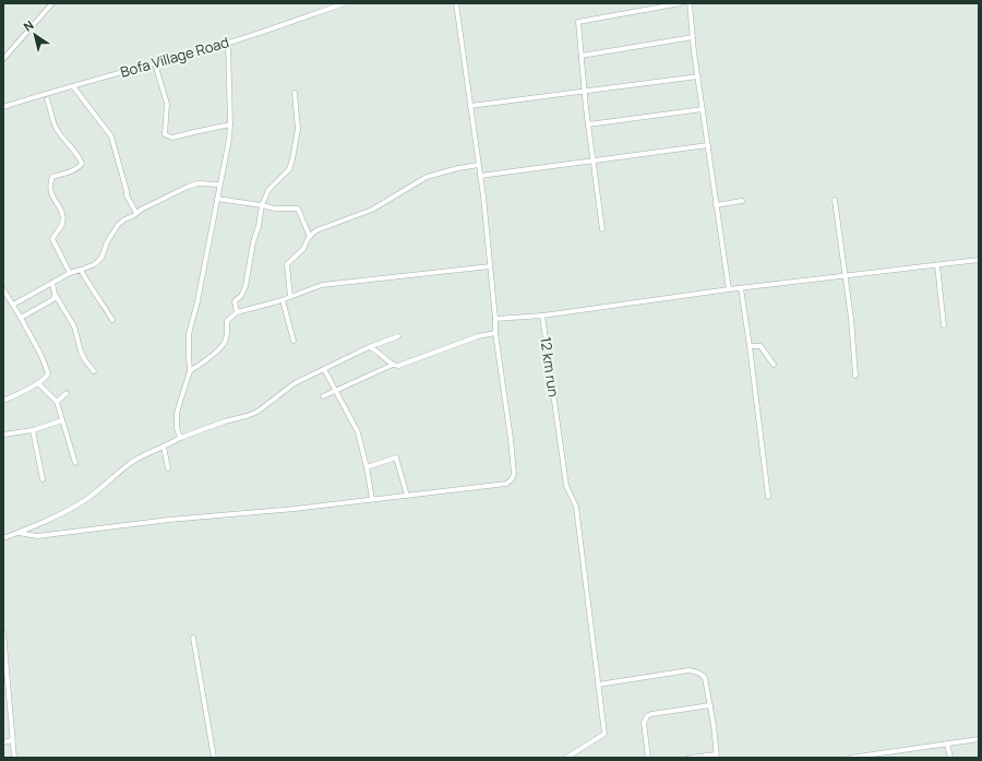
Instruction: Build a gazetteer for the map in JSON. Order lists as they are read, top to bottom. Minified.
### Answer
{"streets":{"street":["Bofa Village Road","12 km run"]},"north":"top left"}
